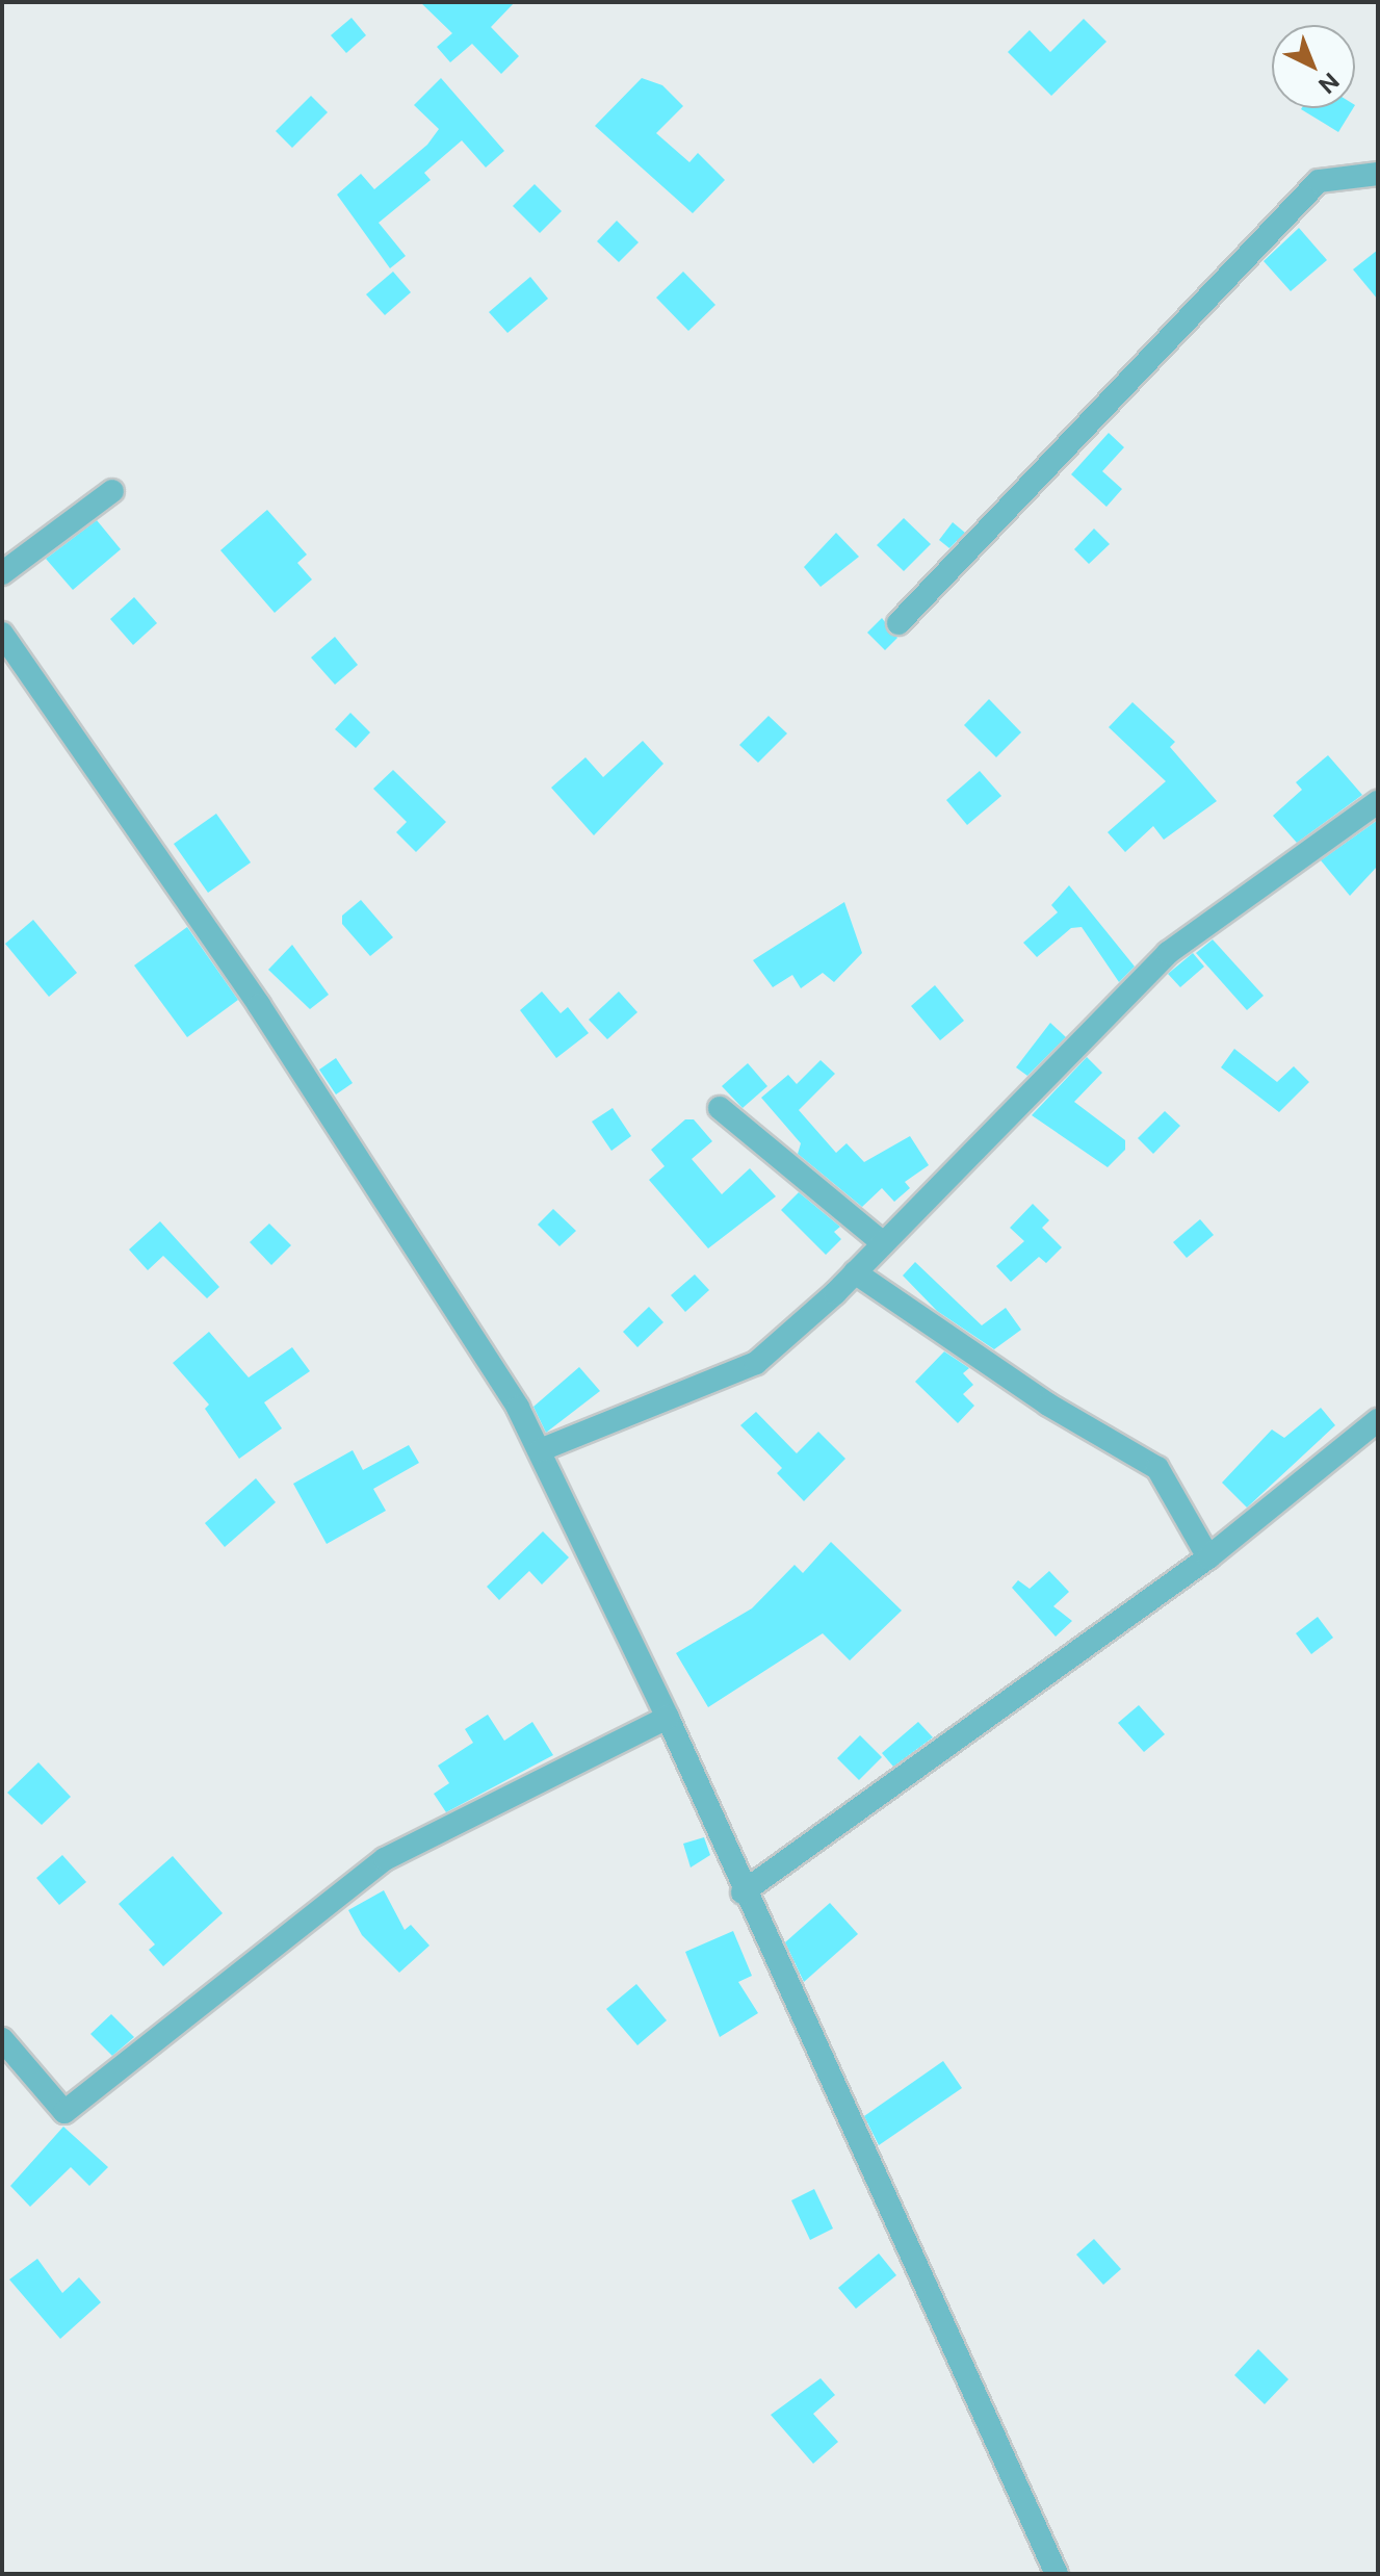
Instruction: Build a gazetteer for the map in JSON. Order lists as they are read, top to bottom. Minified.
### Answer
{"north":"bottom right"}
